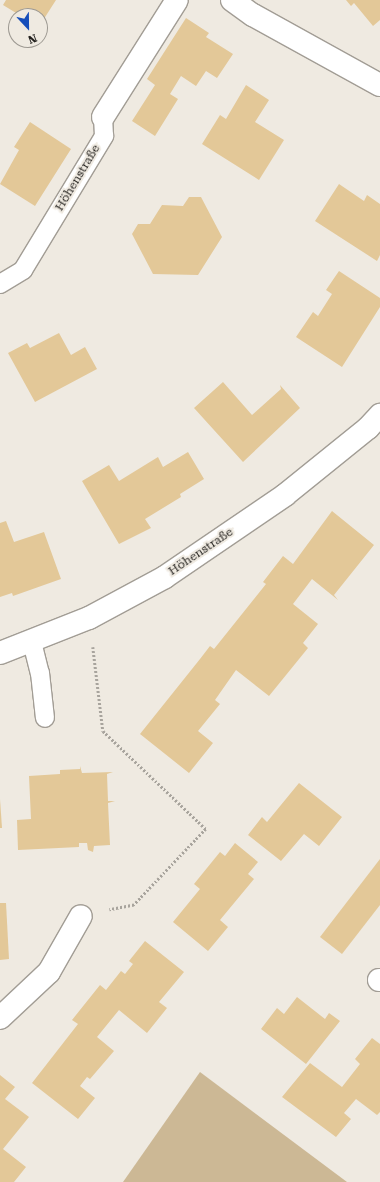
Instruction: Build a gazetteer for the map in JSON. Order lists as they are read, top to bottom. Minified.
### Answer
{"streets":{"street":["Höhenstraße"]},"north":"bottom"}
